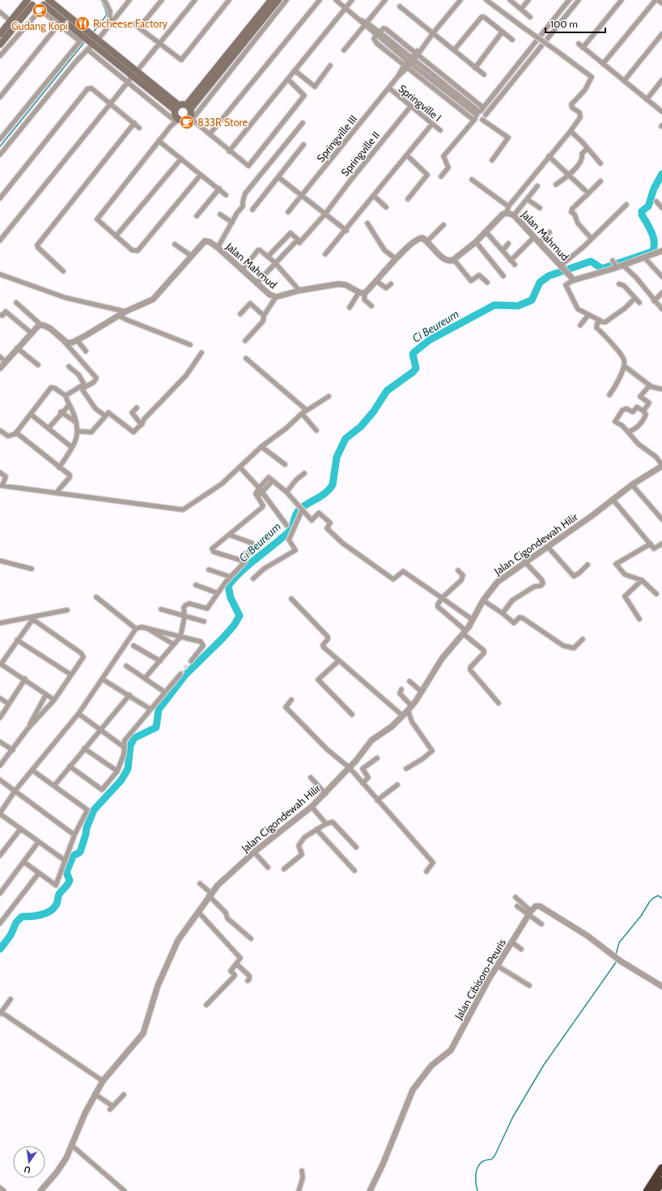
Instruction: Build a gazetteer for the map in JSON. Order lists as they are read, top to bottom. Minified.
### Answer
{"streets":{"street":["Springville I","Springville III","Springville II","Jalan Mahmud","Jalan Cigondewah Hilir","Jalan Cibisoro-Peuris"]},"crossings":[["Springville I","Springville III"],["Springville I","Springville II"]],"water":["Ci Beureum"],"places":{"cafe":["Gudang Kopi","833R Store"],"restaurant":["Richeese Factory"]},"scale_bar":"100 m","north":"bottom"}
